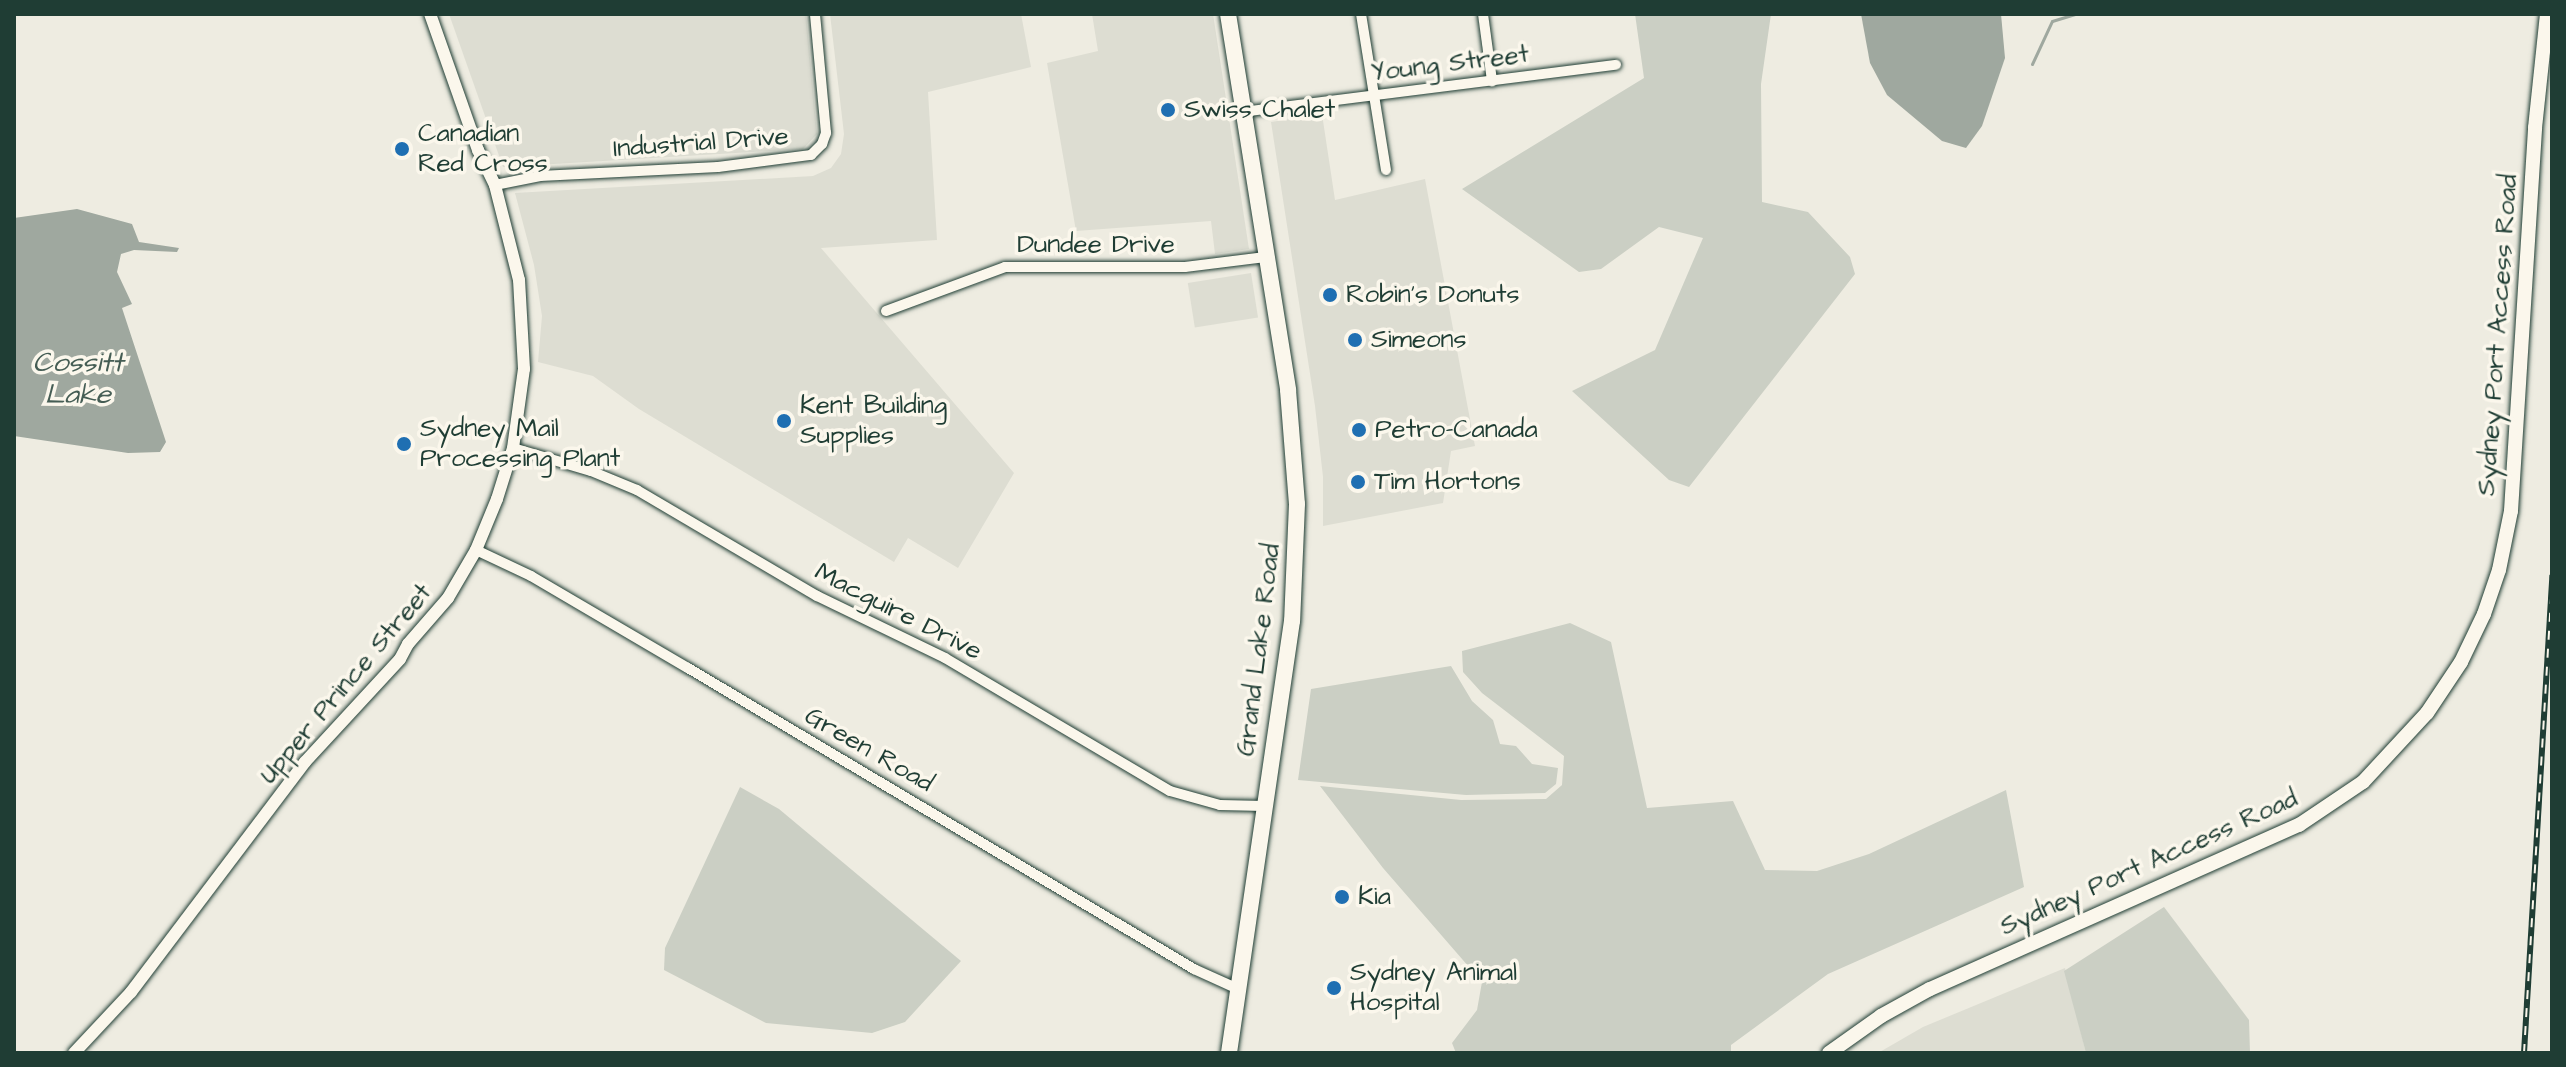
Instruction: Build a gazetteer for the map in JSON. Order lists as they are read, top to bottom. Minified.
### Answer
{"streets":{"main road":["Sydney Port Access Road","Grand Lake Road"],"street":["Young Street","Industrial Drive","Dundee Drive","Macguire Drive","Upper Prince Street","Green Road"]},"crossings":[["Young Street","Grand Lake Road"],["Industrial Drive","Upper Prince Street"],["Dundee Drive","Grand Lake Road"],["Macguire Drive","Grand Lake Road"],["Macguire Drive","Upper Prince Street"],["Grand Lake Road","Green Road"],["Upper Prince Street","Green Road"]],"water":["Cossitt Lake"],"places":["Swiss Chalet","Canadian Red Cross","Robin's Donuts","Simeons","Kent Building Supplies","Petro-Canada","Sydney Mail Processing Plant","Tim Hortons","Kia","Sydney Animal Hospital"]}
